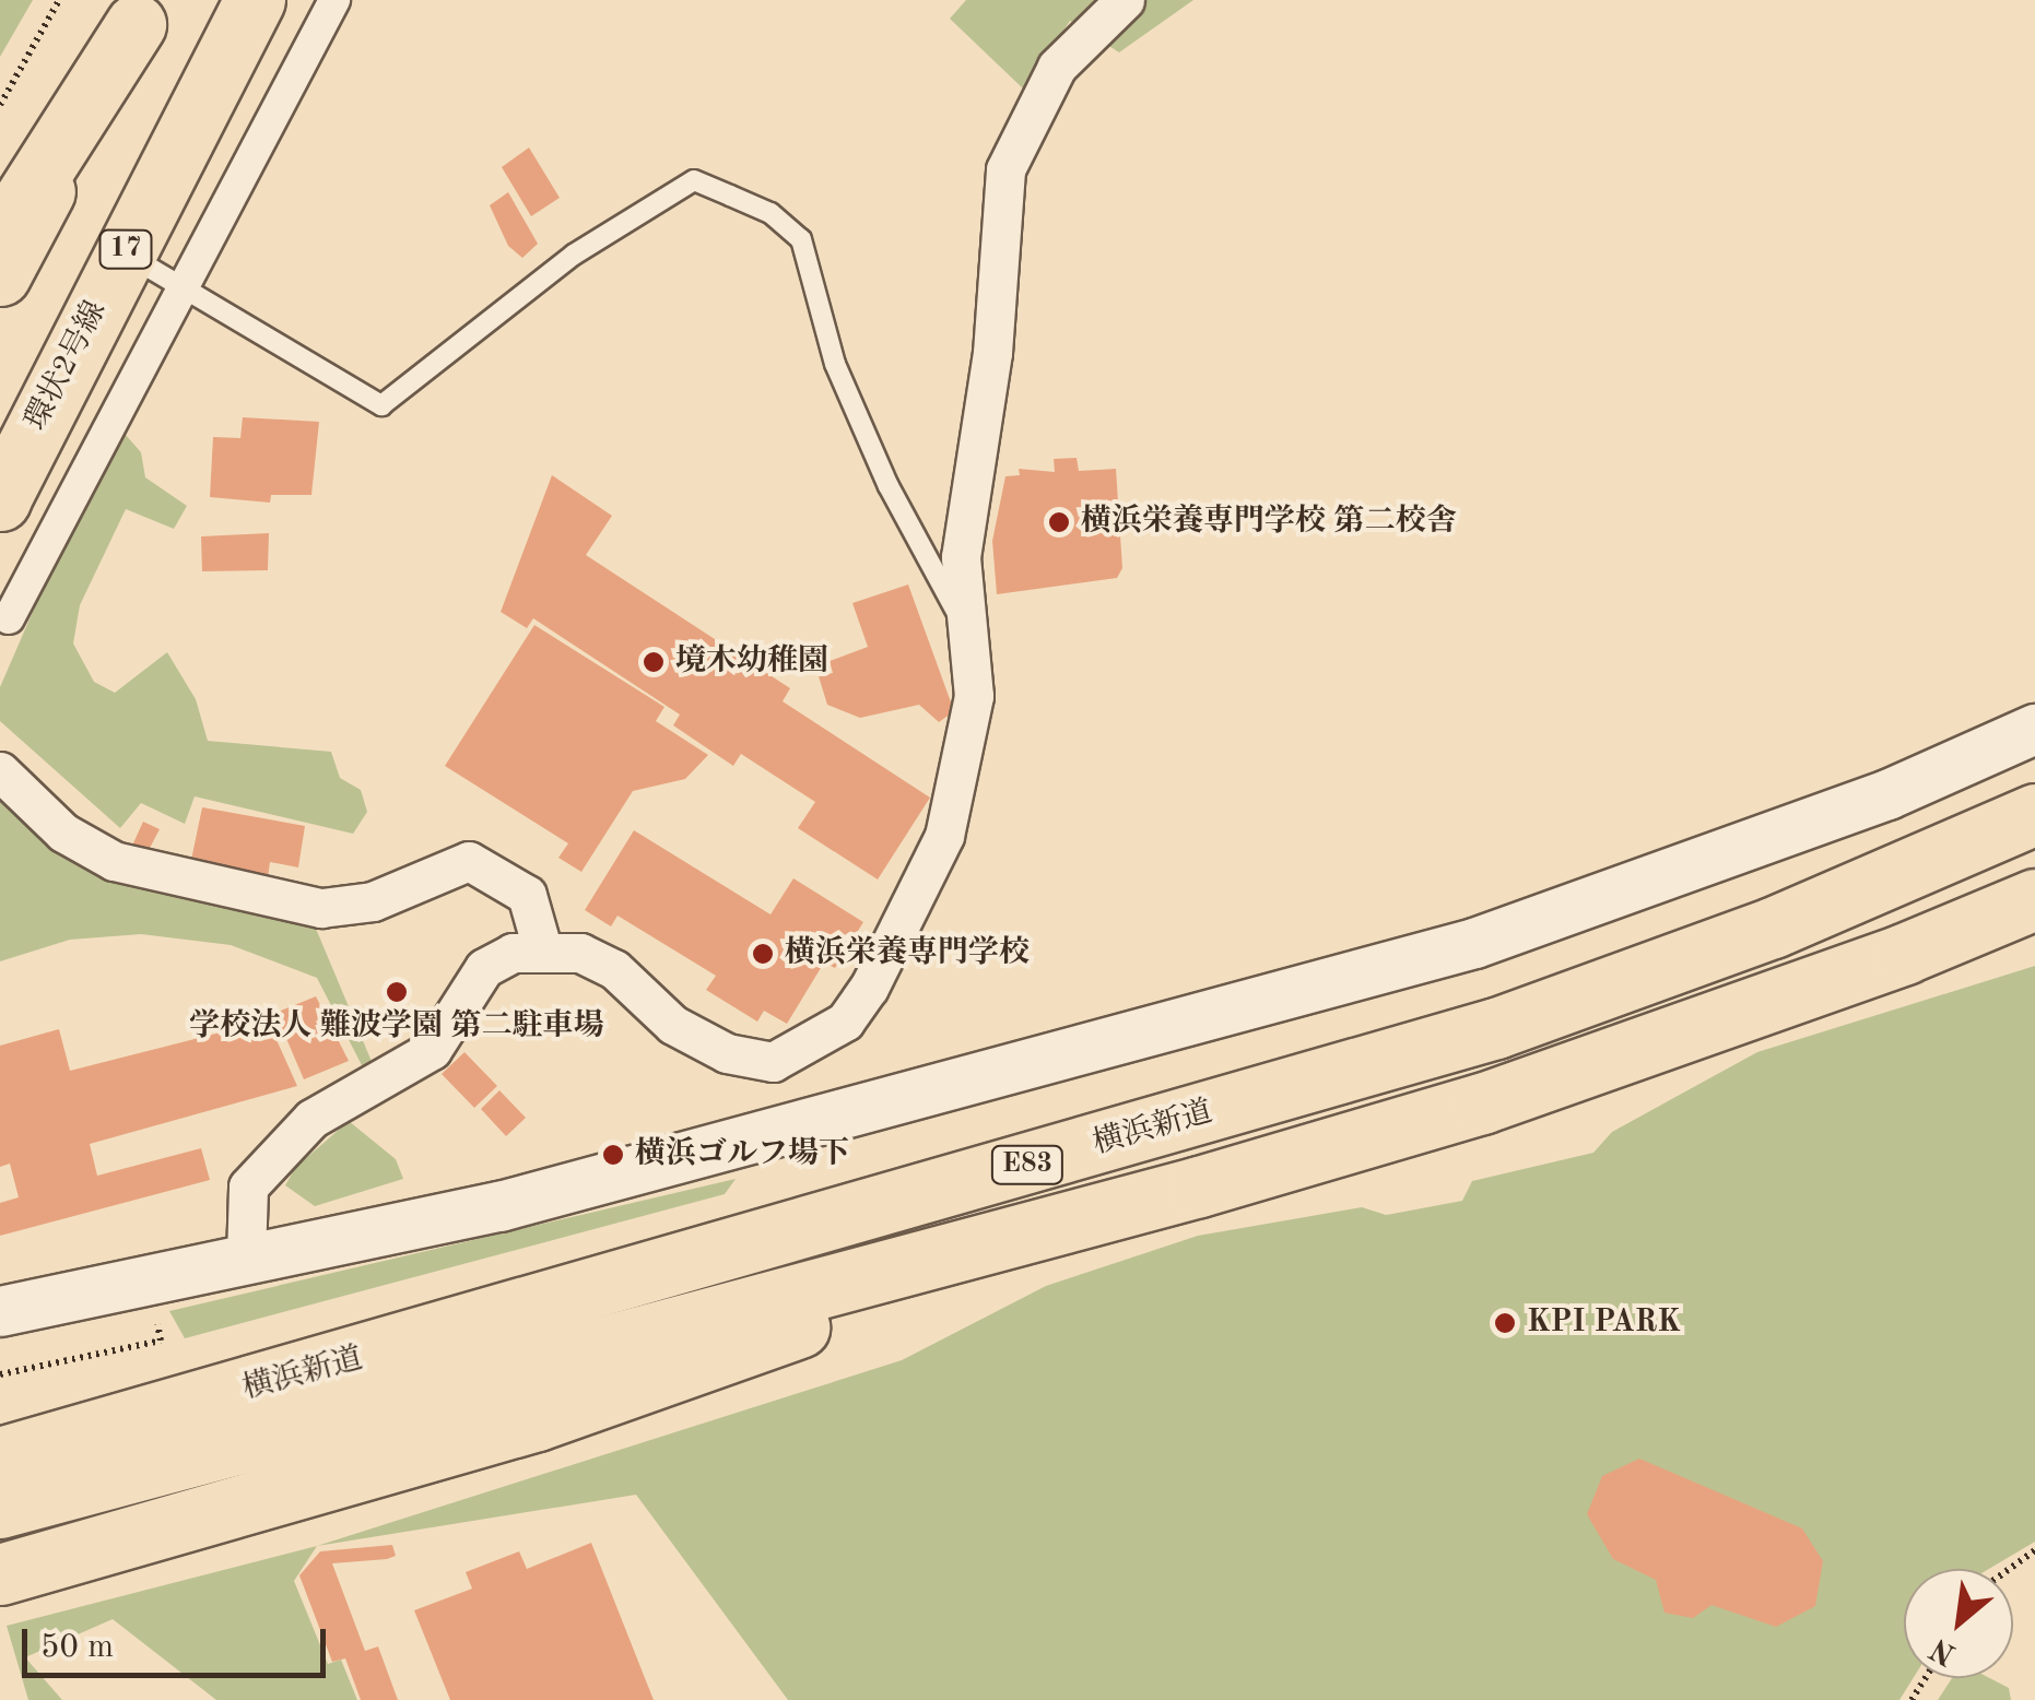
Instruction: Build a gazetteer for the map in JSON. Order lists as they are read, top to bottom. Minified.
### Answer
{"streets":{"main road":["17","環状2号線","横浜新道","E83"]},"places":["横浜栄養専門学校 第二校舎","境木幼稚園","横浜栄養専門学校","学校法人 難波学園 第二駐車場","横浜ゴルフ場下","KPI PARK"],"scale_bar":"50 m","north":"bottom left"}
